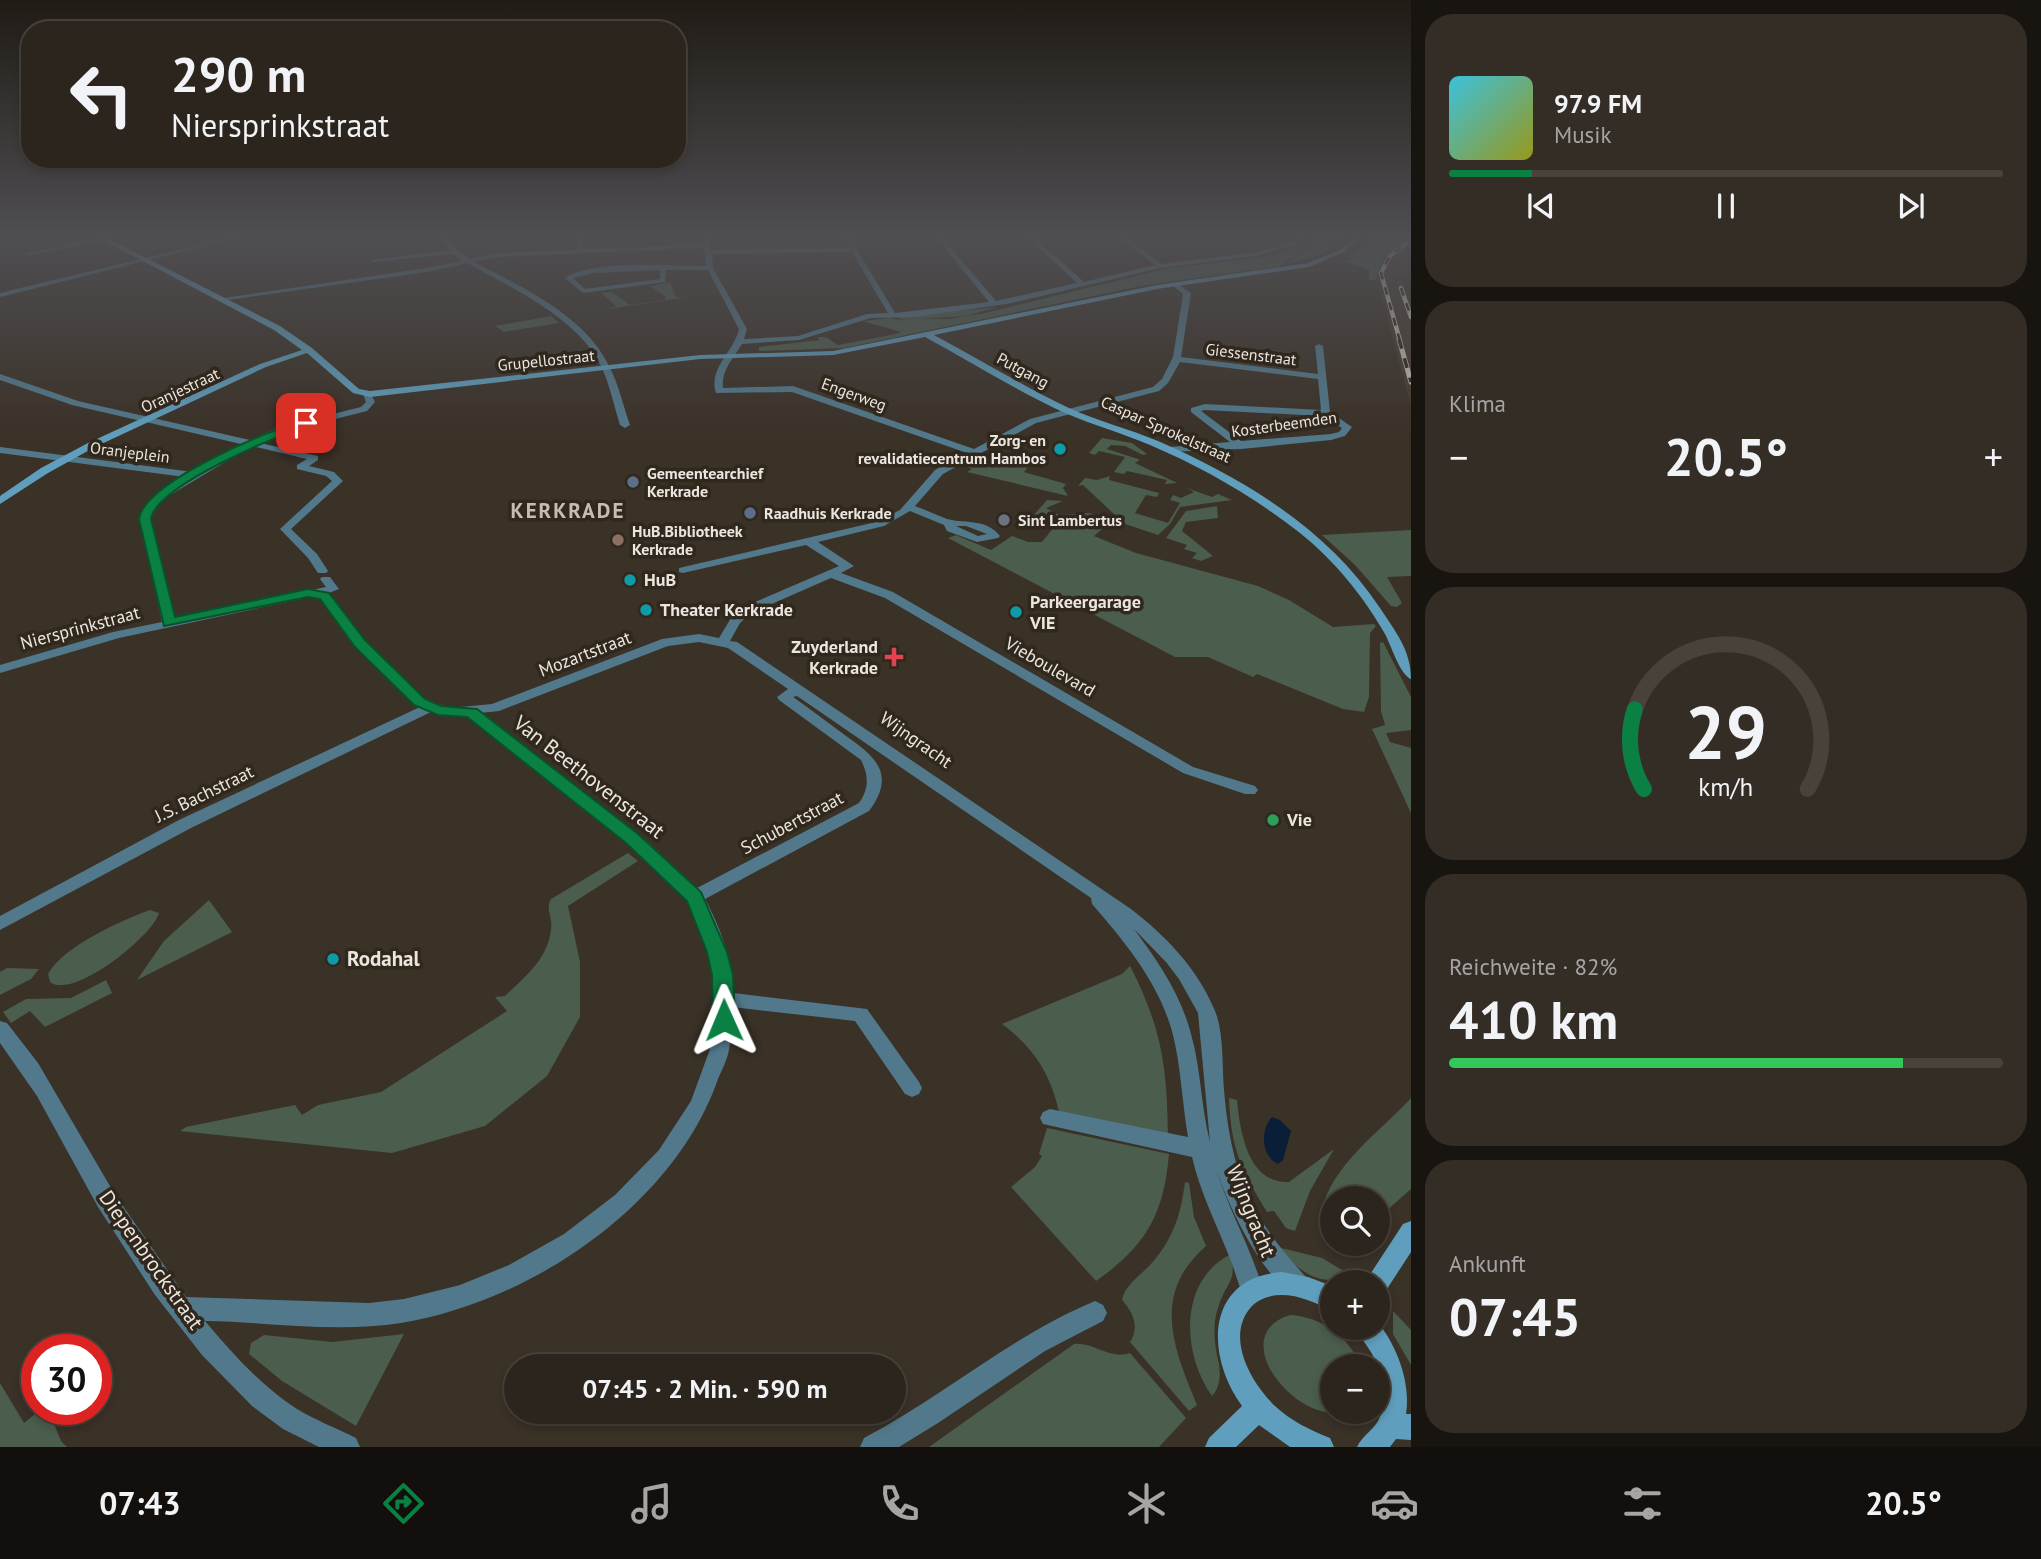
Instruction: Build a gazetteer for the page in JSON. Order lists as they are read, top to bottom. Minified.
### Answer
{"streets":{"main road":["Grupellostraat","Putgang","Oranjestraat","Caspar Sprokelstraat"],"street":["Giessenstraat","Engerweg","Kosterbeemden","Oranjeplein","Niersprinkstraat","Mozartstraat","Vieboulevard","Wijngracht","Van Beethovenstraat","J.S. Bachstraat","Schubertstraat","Diepenbrockstraat"]},"crossings":[["Giessenstraat","Kosterbeemden"],["Grupellostraat","Putgang"],["Grupellostraat","Engerweg"],["Putgang","Caspar Sprokelstraat"],["Oranjestraat","Oranjeplein"],["Kosterbeemden","Caspar Sprokelstraat"],["Mozartstraat","Wijngracht"],["Mozartstraat","Van Beethovenstraat"],["Wijngracht","Schubertstraat"],["Van Beethovenstraat","Schubertstraat"],["Van Beethovenstraat","Diepenbrockstraat"]],"districts":["KERKRADE"],"places":{"other":["Zorg- en revalidatiecentrum Hambos","Gemeentearchief Kerkrade","Raadhuis Kerkrade","Sint Lambertus","HuB.Bibliotheek Kerkrade","HuB","Theater Kerkrade","Parkeergarage VIE","Vie","Rodahal"],"health":["Zuyderland Kerkrade"]},"page":{"turn":["290 m","Niersprinkstraat"],"song":["97.9 FM","Musik"],"tile":["Klima",["Reichweite · 82%","410 km"],["Ankunft","07:45"]],"heat":["−","20.5°","+"],"map_buttons":["+","−"],"limit":"30","trip":"07:45 · 2 Min. · 590 m","tabs":["07:43","20.5°"],"gauge":["29","km/h"]}}
